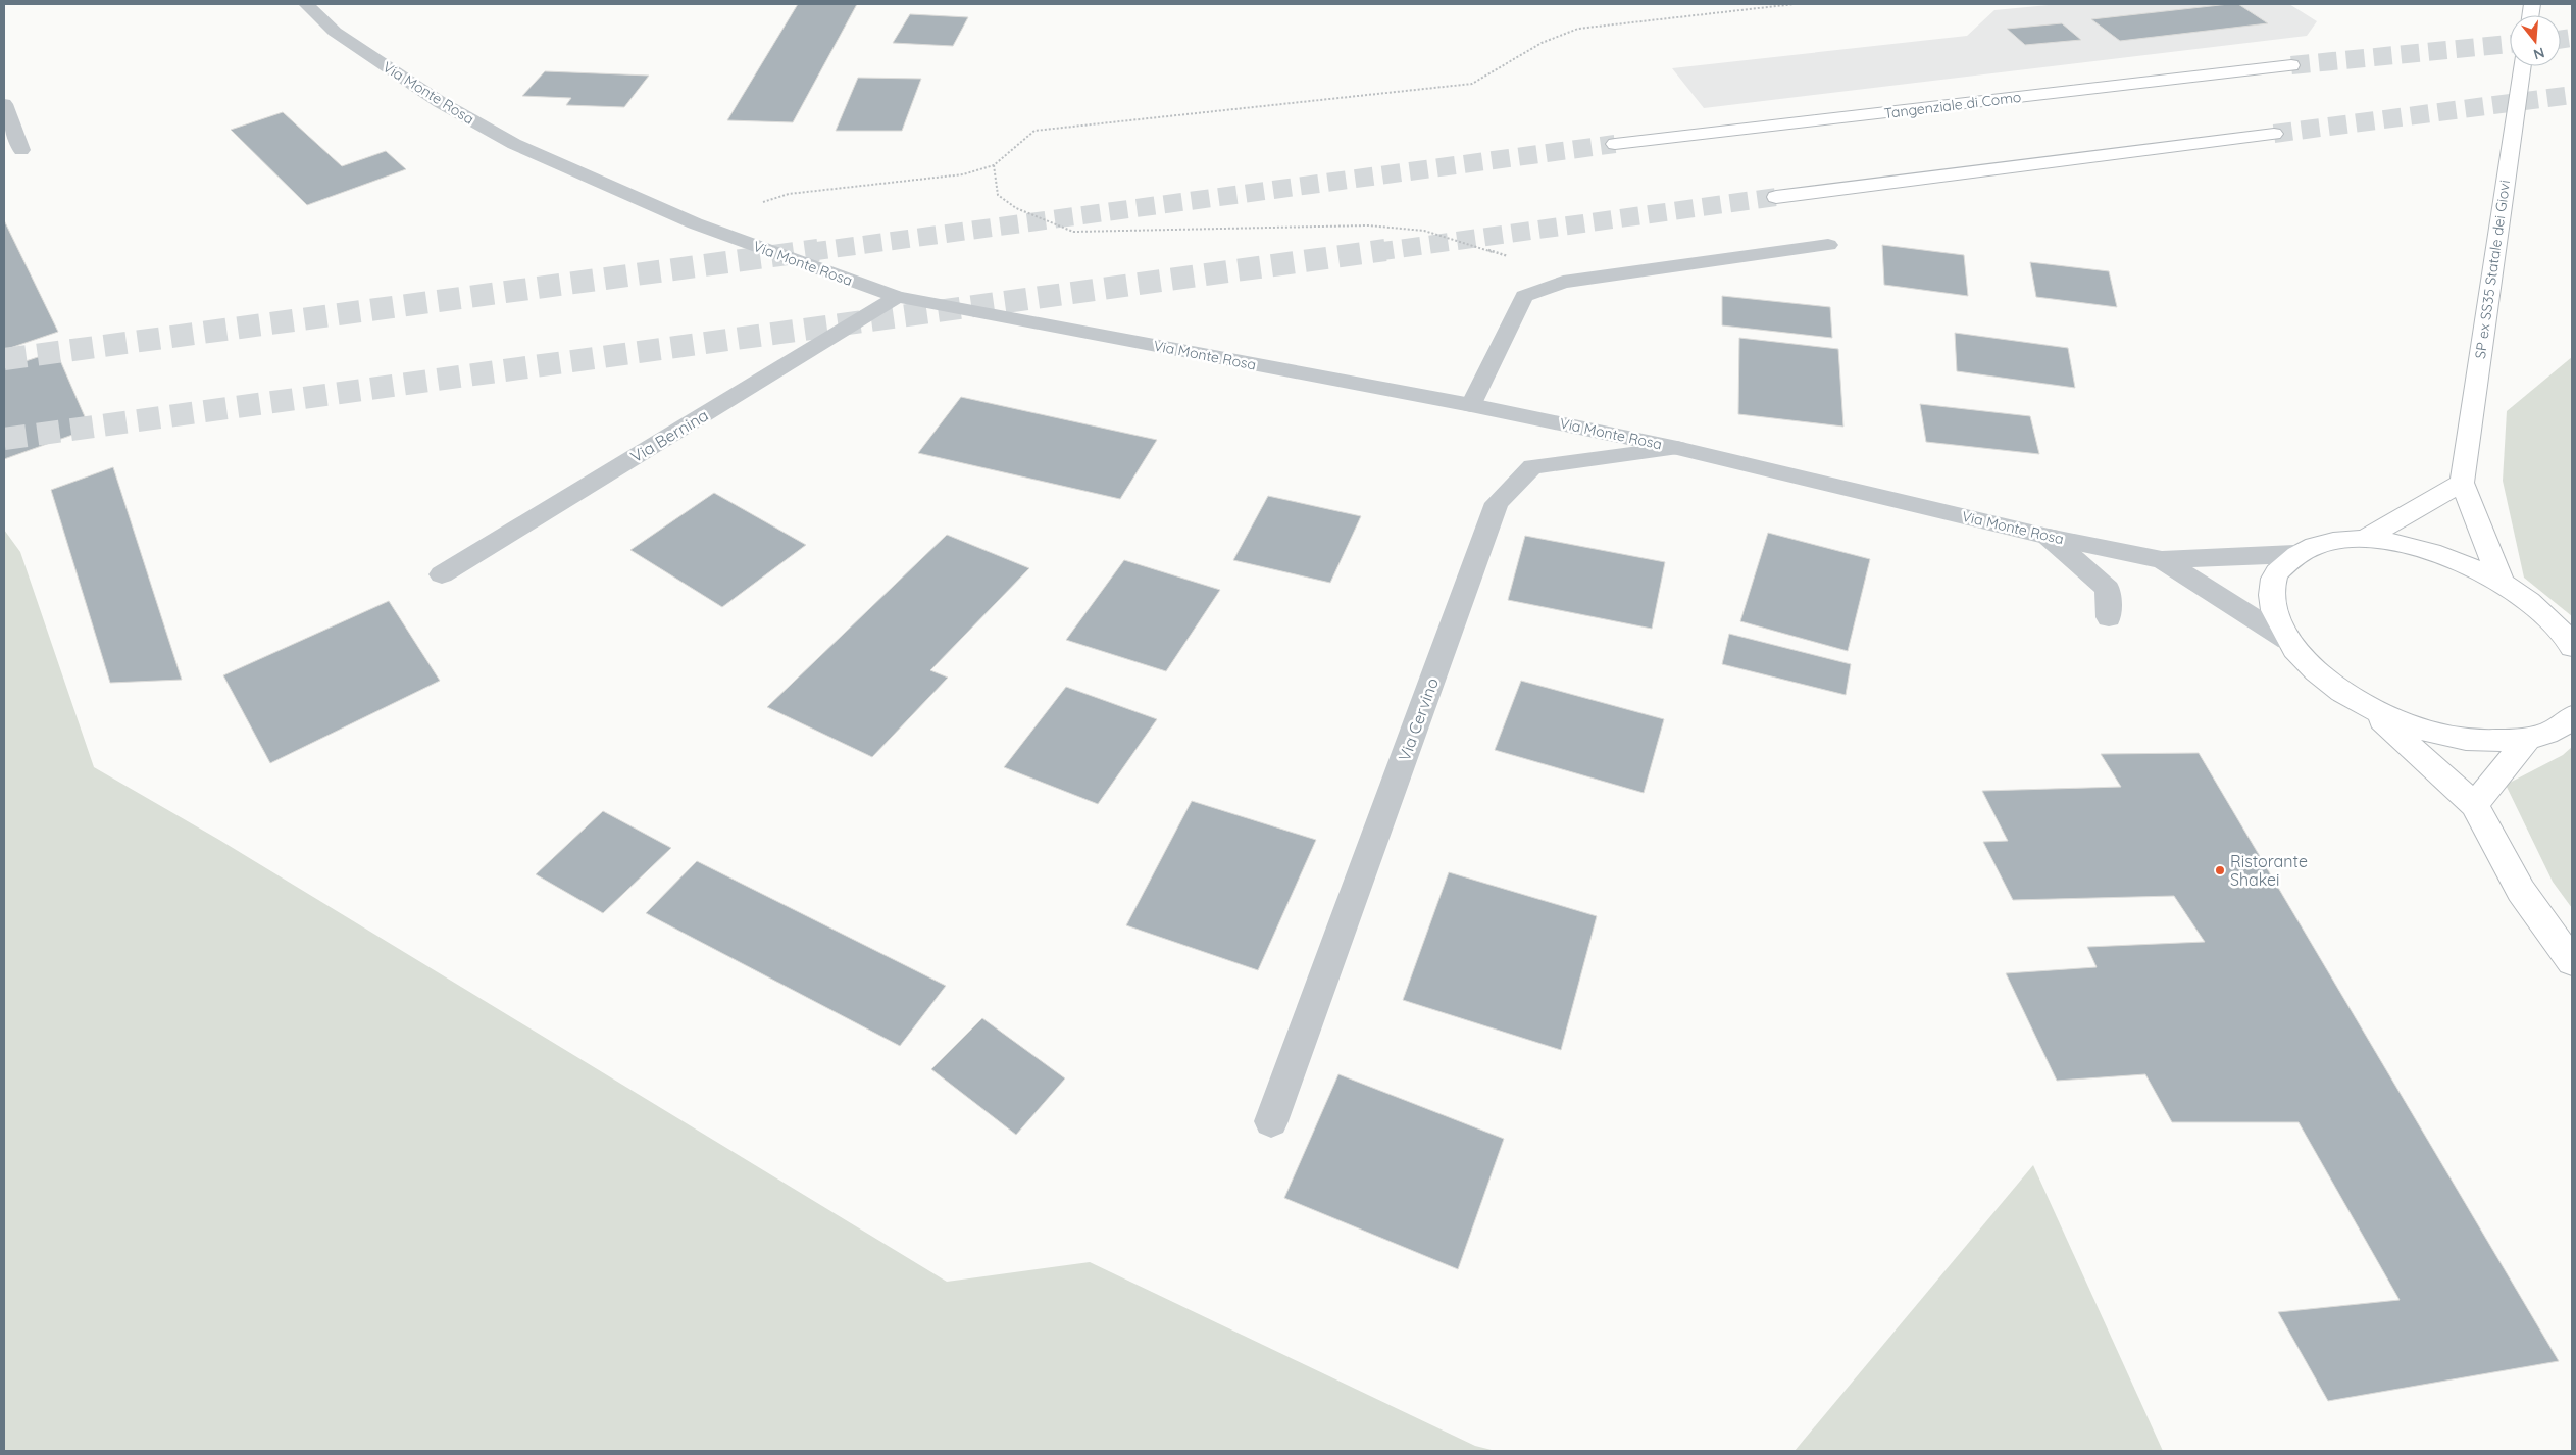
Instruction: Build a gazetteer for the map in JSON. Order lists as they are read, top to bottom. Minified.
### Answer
{"streets":{"main road":["Tangenziale di Como","SP ex SS35 Statale dei Giovi"],"street":["Via Monte Rosa","Via Bernina","Via Cervino"]},"crossings":[["Via Monte Rosa","Via Bernina"],["Via Monte Rosa","Via Cervino"]],"places":["Ristorante Shakei"],"north":"bottom"}
